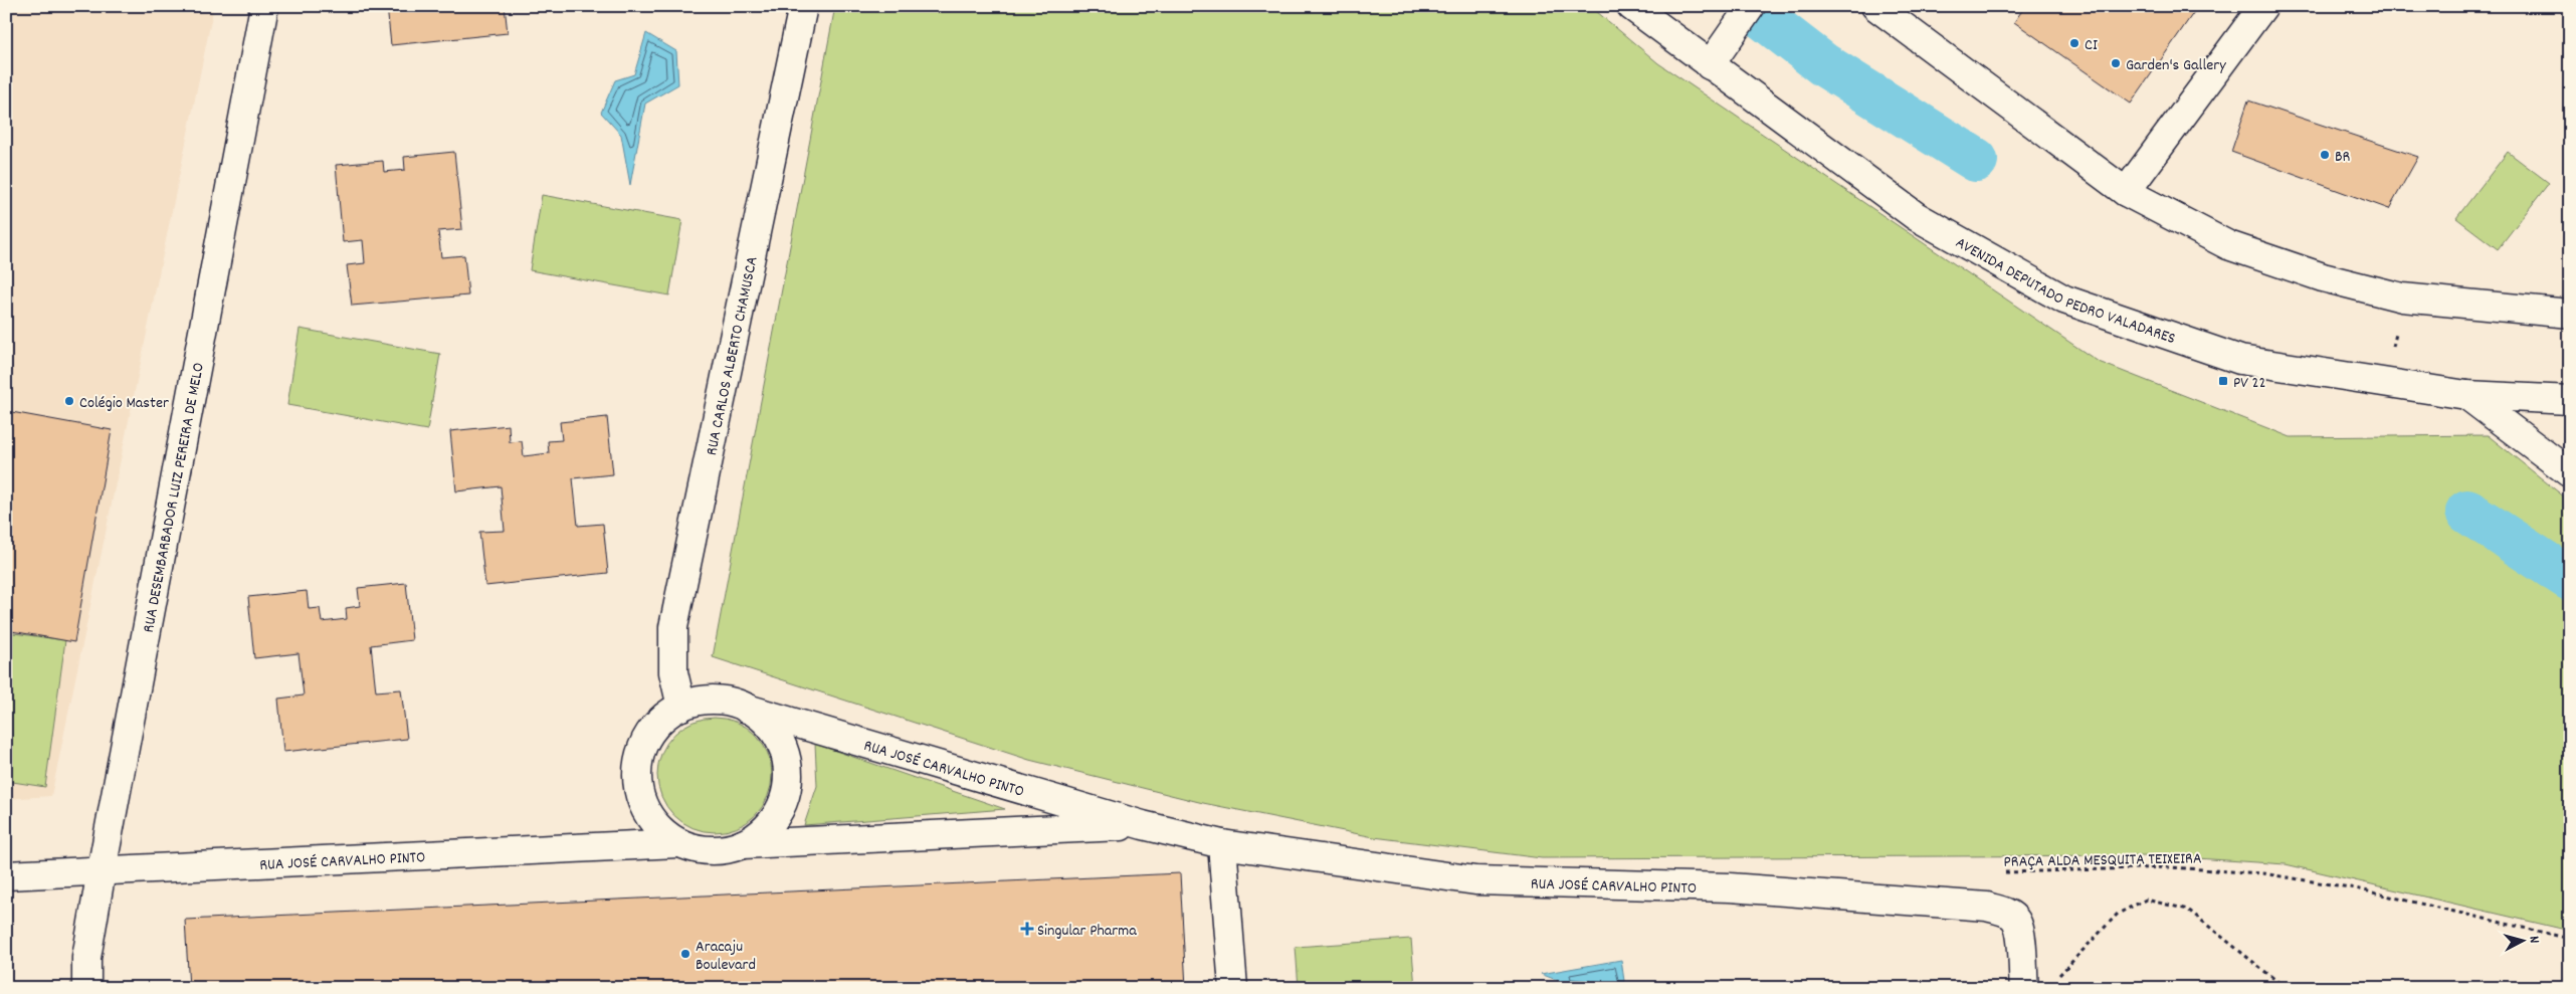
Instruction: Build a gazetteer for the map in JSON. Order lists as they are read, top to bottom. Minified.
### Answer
{"streets":{"street":["AVENIDA DEPUTADO PEDRO VALADARES","RUA CARLOS ALBERTO CHAMUSCA","RUA DESEMBARBADOR LUIZ PEREIRA DE MELO","RUA JOSÉ CARVALHO PINTO"],"path":["PRAÇA ALDA MESQUITA TEIXEIRA"]},"crossings":[["RUA CARLOS ALBERTO CHAMUSCA","RUA JOSÉ CARVALHO PINTO"],["RUA DESEMBARBADOR LUIZ PEREIRA DE MELO","RUA JOSÉ CARVALHO PINTO"]],"places":{"other":["CI","Garden's Gallery","BR","Colégio Master","Aracaju Boulevard"],"transit":["PV 22"],"health":["Singular Pharma"]},"north":"right"}
